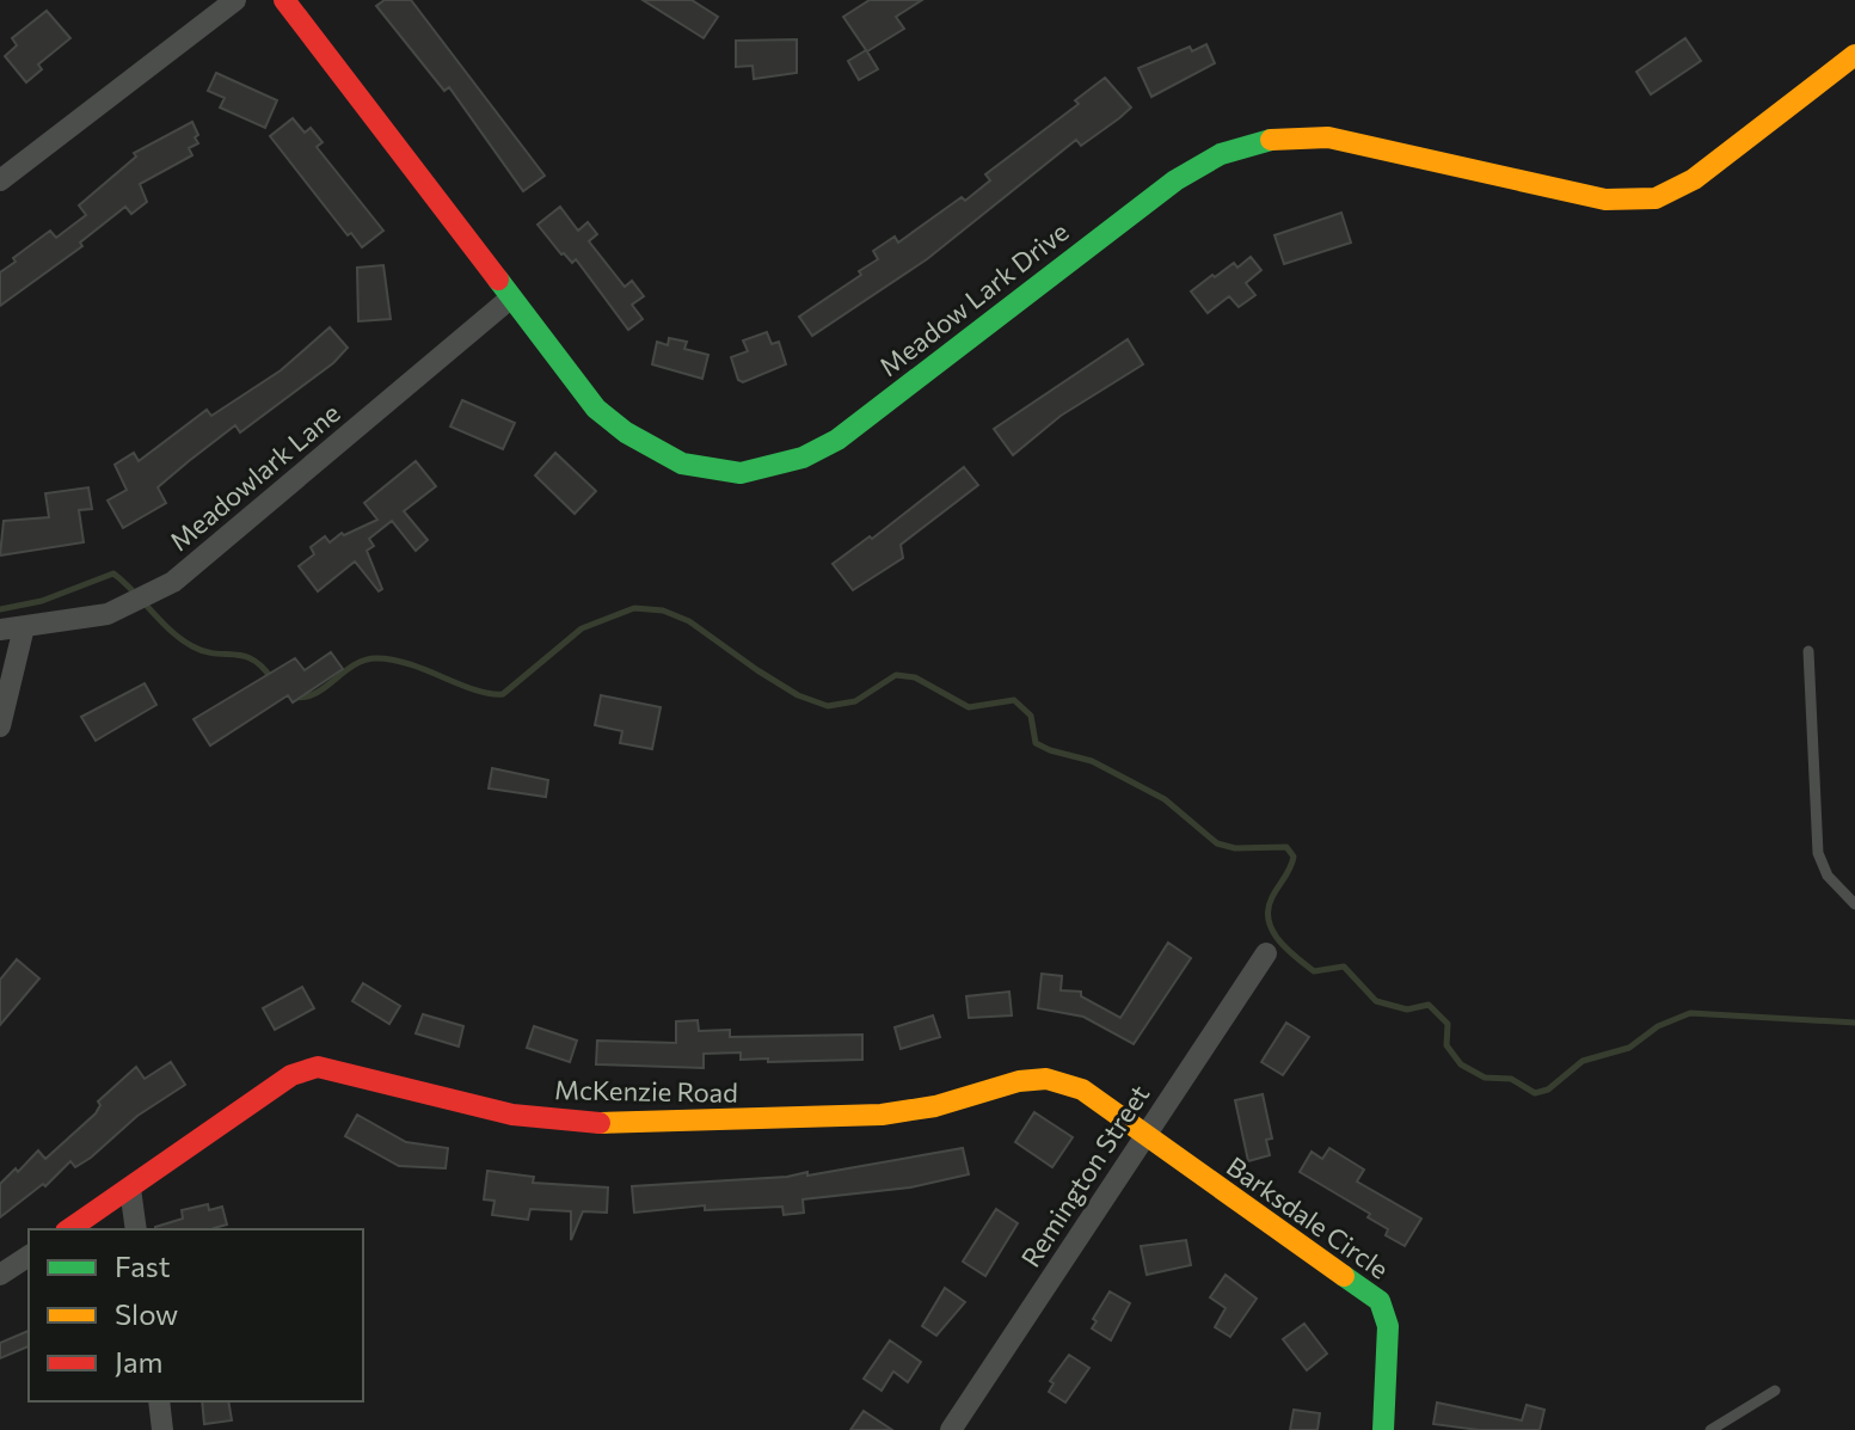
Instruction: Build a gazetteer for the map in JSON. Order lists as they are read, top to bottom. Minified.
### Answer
{"streets":{"street":["Meadow Lark Drive","Meadowlark Lane","McKenzie Road","Remington Street","Barksdale Circle"]},"crossings":[["Meadow Lark Drive","Meadowlark Lane"],["McKenzie Road","Remington Street"],["McKenzie Road","Barksdale Circle"],["Remington Street","Barksdale Circle"]],"legend":["Fast","Slow","Jam"]}
